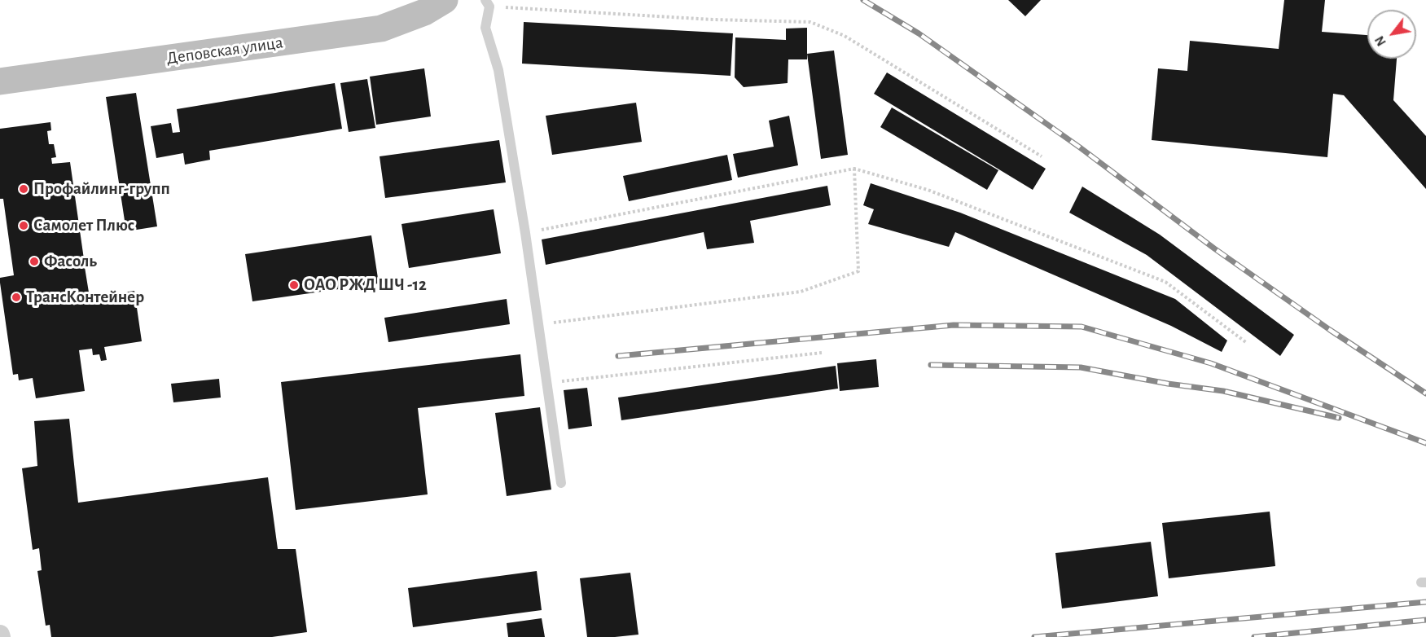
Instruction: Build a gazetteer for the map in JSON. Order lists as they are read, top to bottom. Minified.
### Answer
{"streets":{"street":["Деповская улица"]},"places":["Профайлинг-групп","Самолет Плюс","Фасоль","ОАО РЖД ШЧ -12","ТрансКонтейнер"],"north":"bottom left"}
